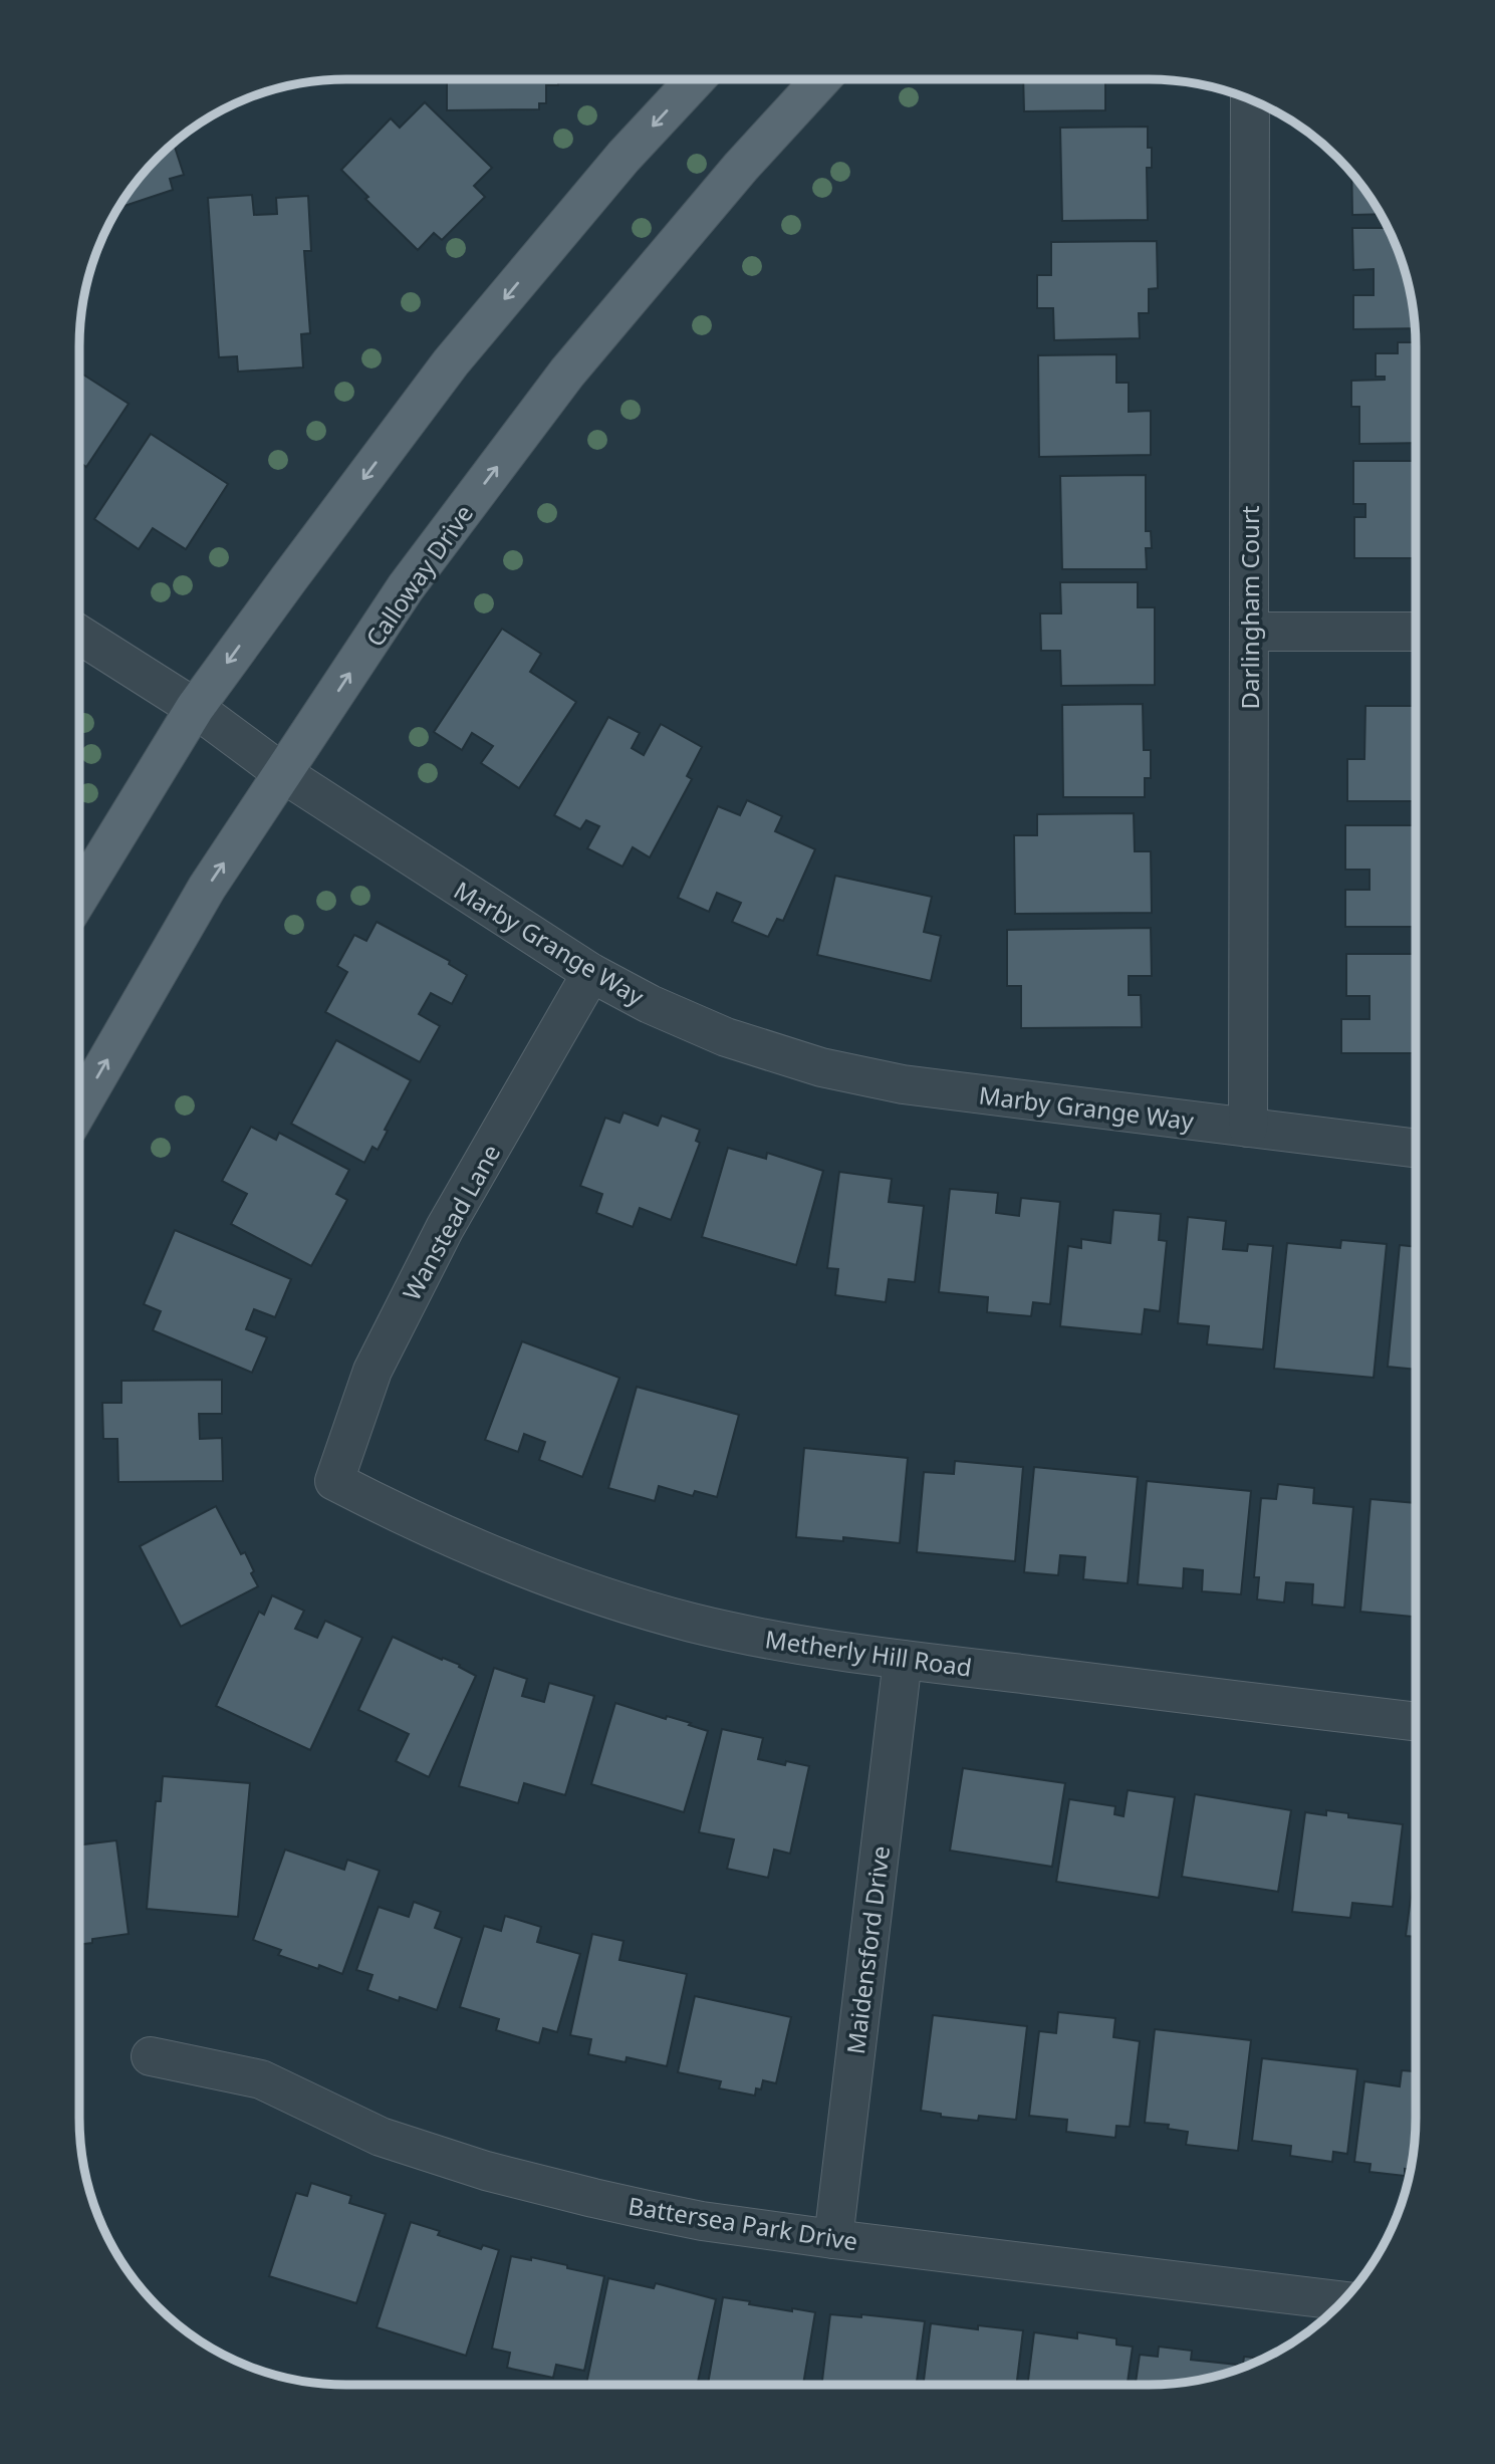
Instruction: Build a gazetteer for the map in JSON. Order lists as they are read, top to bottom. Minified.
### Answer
{"streets":{"main road":["Calloway Drive"],"street":["Darlingham Court","Marby Grange Way","Wanstead Lane","Metherly Hill Road","Maidensford Drive","Battersea Park Drive"]},"crossings":[["Calloway Drive","Marby Grange Way"],["Darlingham Court","Marby Grange Way"],["Marby Grange Way","Wanstead Lane"],["Wanstead Lane","Metherly Hill Road"],["Metherly Hill Road","Maidensford Drive"],["Maidensford Drive","Battersea Park Drive"]]}
